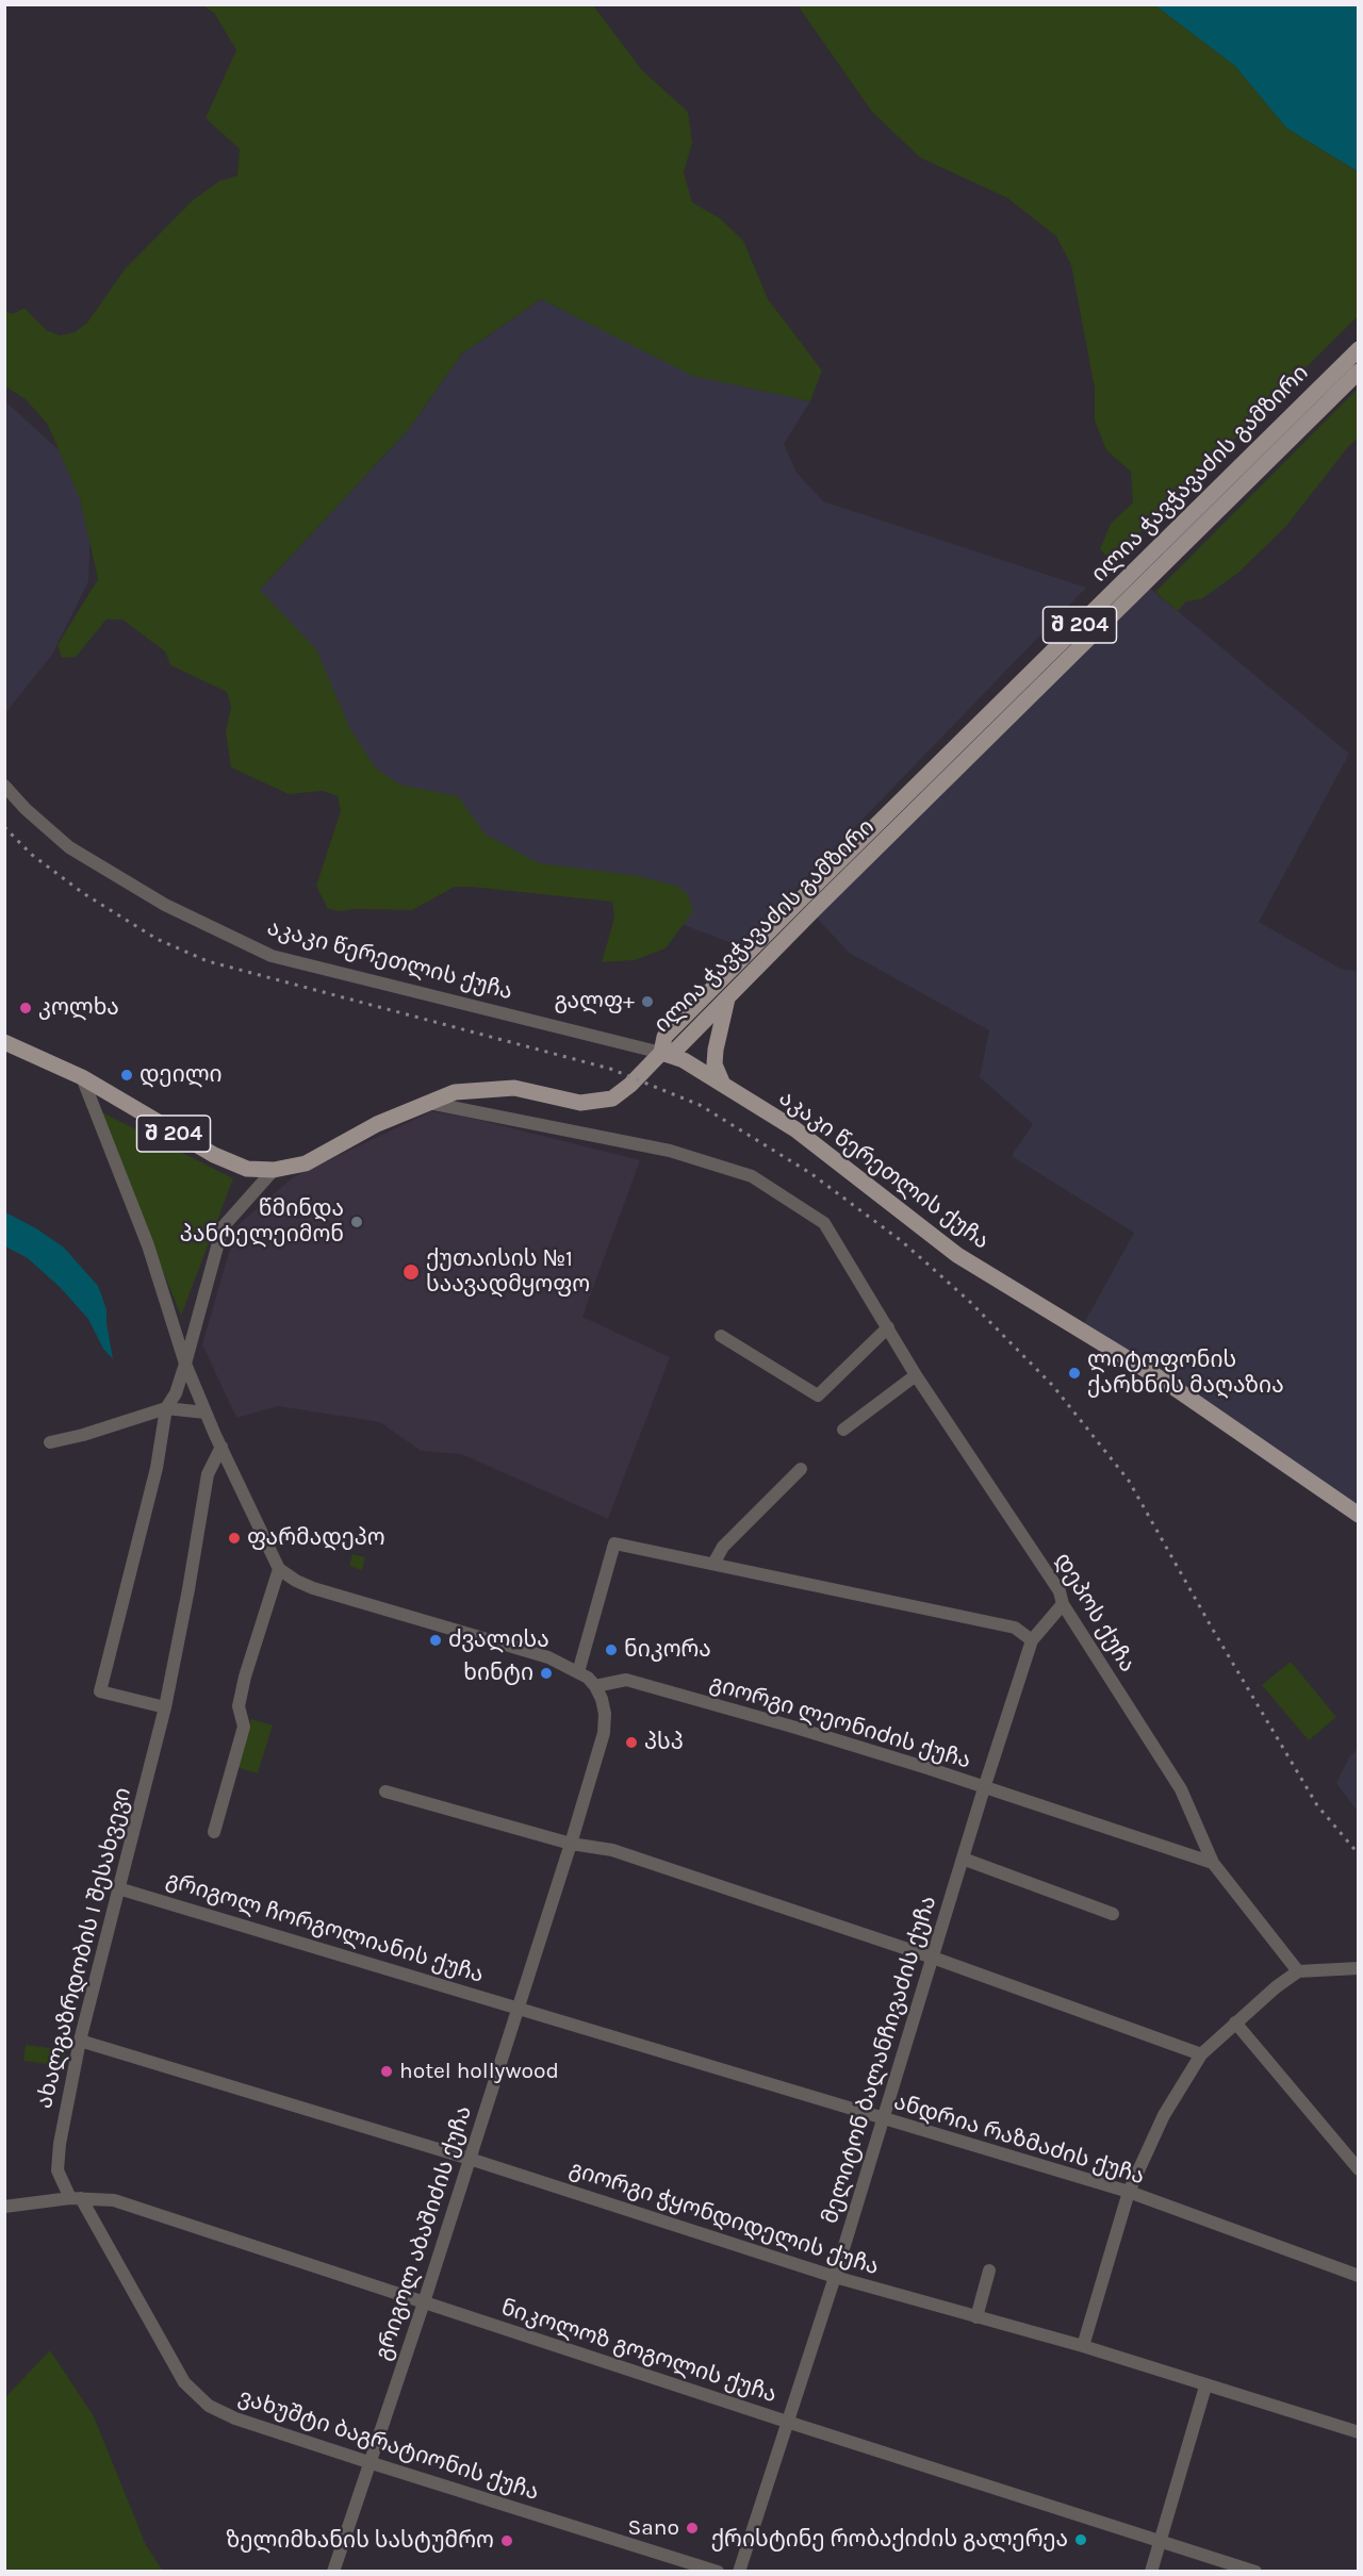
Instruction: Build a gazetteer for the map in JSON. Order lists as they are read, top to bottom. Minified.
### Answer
{"streets":{"main road":["ილია ჭავჭავაძის გამზირი","შ 204","აკაკი წერეთლის ქუჩა"],"street":["დეპოს ქუჩა","გიორგი ლეონიძის ქუჩა","გრიგოლ ჩორგოლიანის ქუჩა","ახალგაზრდობის I შესახვევი","მელიტონ ბალანჩივაძის ქუჩა","ანდრია რაზმაძის ქუჩა","გიორგი ჭყონდიდელის ქუჩა","გრიგოლ აბაშიძის ქუჩა","ნიკოლოზ გოგოლის ქუჩა","ვახუშტი ბაგრატიონის ქუჩა"]},"crossings":[["ილია ჭავჭავაძის გამზირი","შ 204"],["ილია ჭავჭავაძის გამზირი","აკაკი წერეთლის ქუჩა"],["შ 204","აკაკი წერეთლის ქუჩა"],["შ 204","დეპოს ქუჩა"],["დეპოს ქუჩა","გიორგი ლეონიძის ქუჩა"],["დეპოს ქუჩა","მელიტონ ბალანჩივაძის ქუჩა"],["გიორგი ლეონიძის ქუჩა","მელიტონ ბალანჩივაძის ქუჩა"],["გიორგი ლეონიძის ქუჩა","გრიგოლ აბაშიძის ქუჩა"],["გრიგოლ ჩორგოლიანის ქუჩა","ახალგაზრდობის I შესახვევი"],["გრიგოლ ჩორგოლიანის ქუჩა","ანდრია რაზმაძის ქუჩა"],["გრიგოლ ჩორგოლიანის ქუჩა","გრიგოლ აბაშიძის ქუჩა"],["ახალგაზრდობის I შესახვევი","გიორგი ჭყონდიდელის ქუჩა"],["ახალგაზრდობის I შესახვევი","ნიკოლოზ გოგოლის ქუჩა"],["ახალგაზრდობის I შესახვევი","ვახუშტი ბაგრატიონის ქუჩა"],["მელიტონ ბალანჩივაძის ქუჩა","ანდრია რაზმაძის ქუჩა"],["მელიტონ ბალანჩივაძის ქუჩა","გიორგი ჭყონდიდელის ქუჩა"],["მელიტონ ბალანჩივაძის ქუჩა","ნიკოლოზ გოგოლის ქუჩა"],["ანდრია რაზმაძის ქუჩა","გრიგოლ აბაშიძის ქუჩა"],["გიორგი ჭყონდიდელის ქუჩა","გრიგოლ აბაშიძის ქუჩა"],["გრიგოლ აბაშიძის ქუჩა","ნიკოლოზ გოგოლის ქუჩა"],["გრიგოლ აბაშიძის ქუჩა","ვახუშტი ბაგრატიონის ქუჩა"],["ნიკოლოზ გოგოლის ქუჩა","ვახუშტი ბაგრატიონის ქუჩა"]],"places":["გალფ+","კოლხა","დეილი","წმინდა პანტელეიმონ","ქუთაისის №1 საავადმყოფო","ლიტოფონის ქარხნის მაღაზია","ფარმადეპო","ძვალისა","ნიკორა","ხინტი","პსპ","hotel hollywood","Sano","ქრისტინე რობაქიძის გალერეა","ზელიმხანის სასტუმრო"]}
